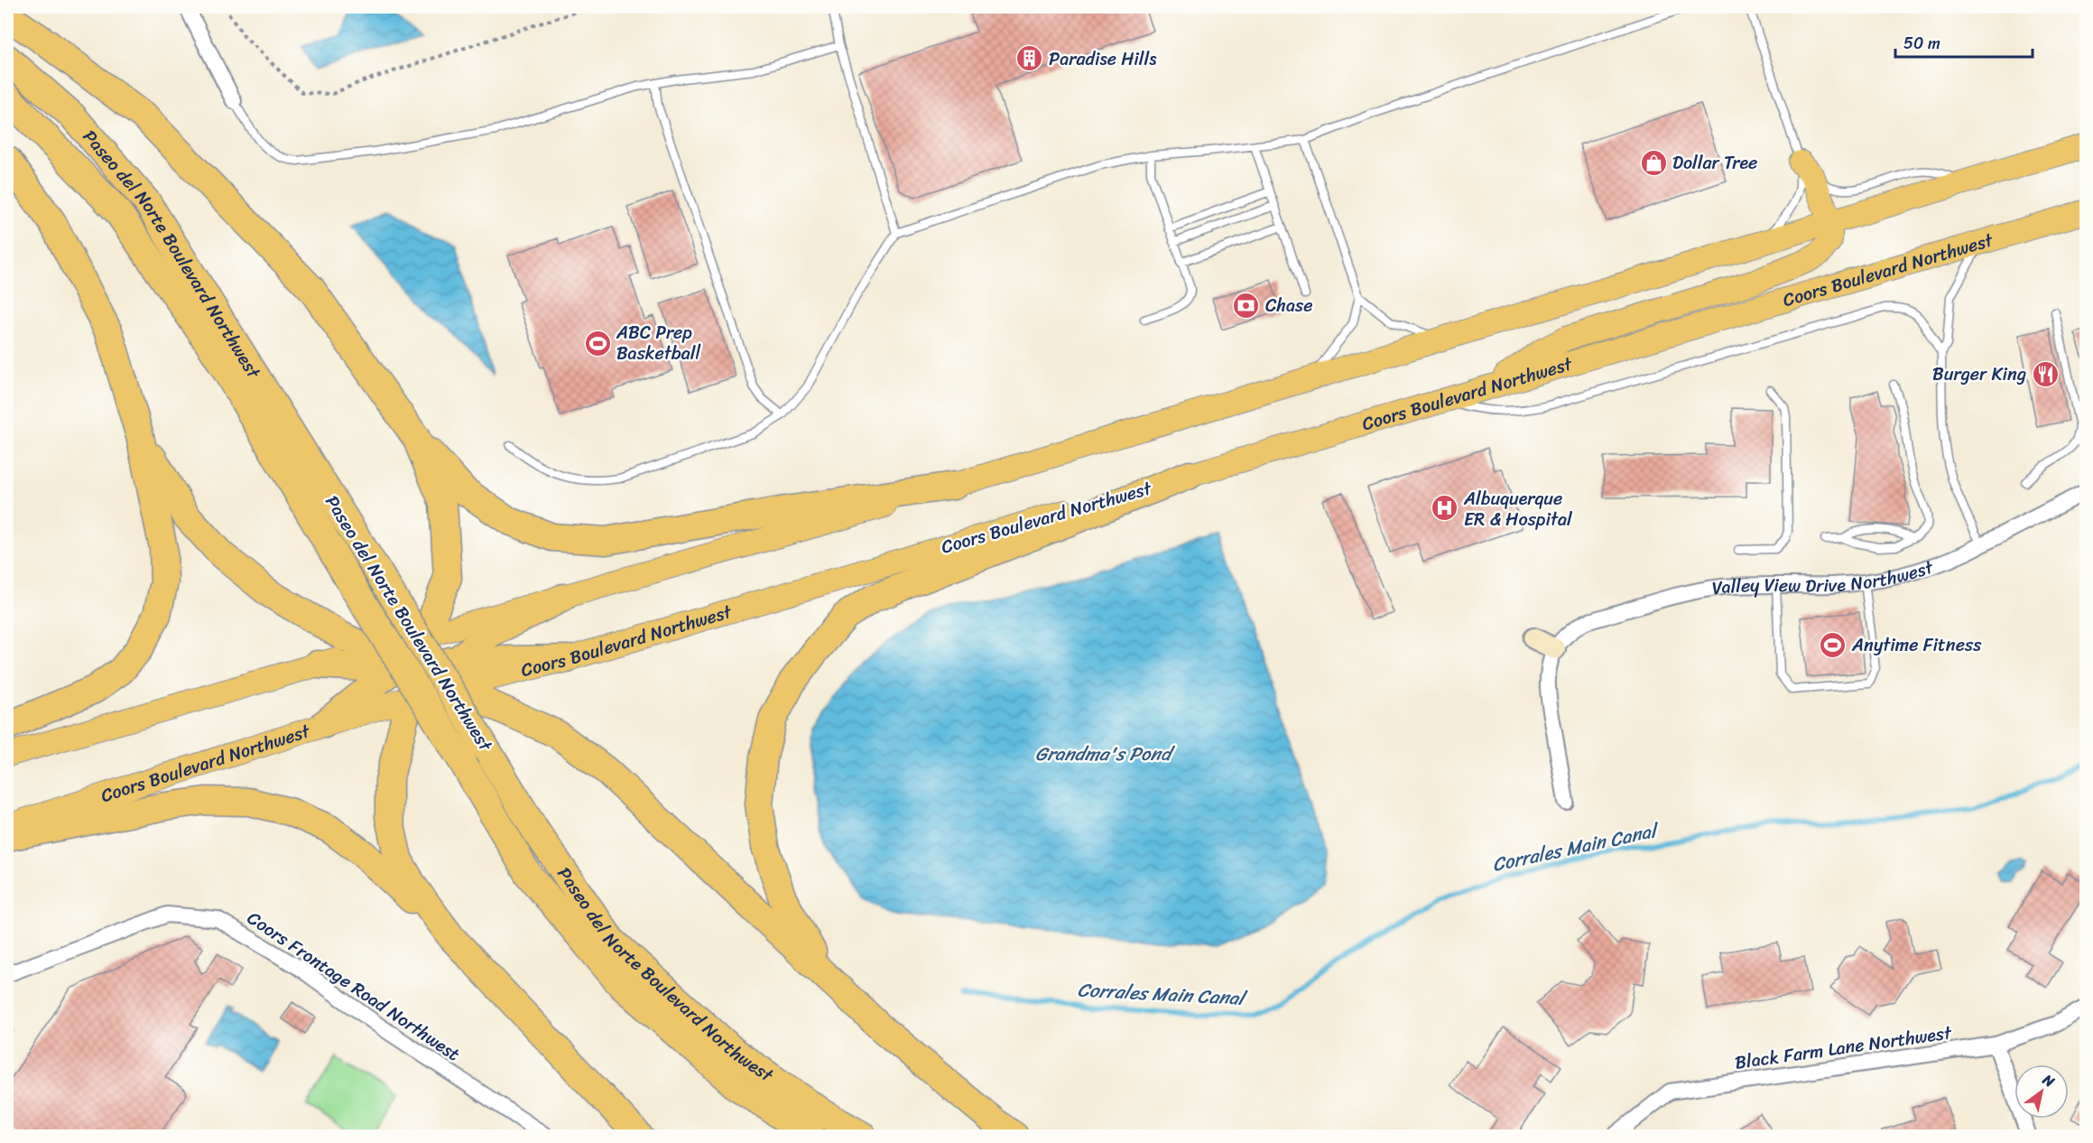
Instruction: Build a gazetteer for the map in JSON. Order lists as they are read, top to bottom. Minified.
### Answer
{"streets":{"highway":["Paseo del Norte Boulevard Northwest"],"main road":["Coors Boulevard Northwest"],"street":["Valley View Drive Northwest","Coors Frontage Road Northwest","Black Farm Lane Northwest"]},"water":["Grandma's Pond","Corrales Main Canal"],"places":{"building":["Paradise Hills"],"shop":["Dollar Tree"],"bank":["Chase"],"sports":["ABC Prep Basketball","Anytime Fitness"],"restaurant":["Burger King"],"hospital":["Albuquerque ER & Hospital"]},"scale_bar":"50 m","north":"top right"}
